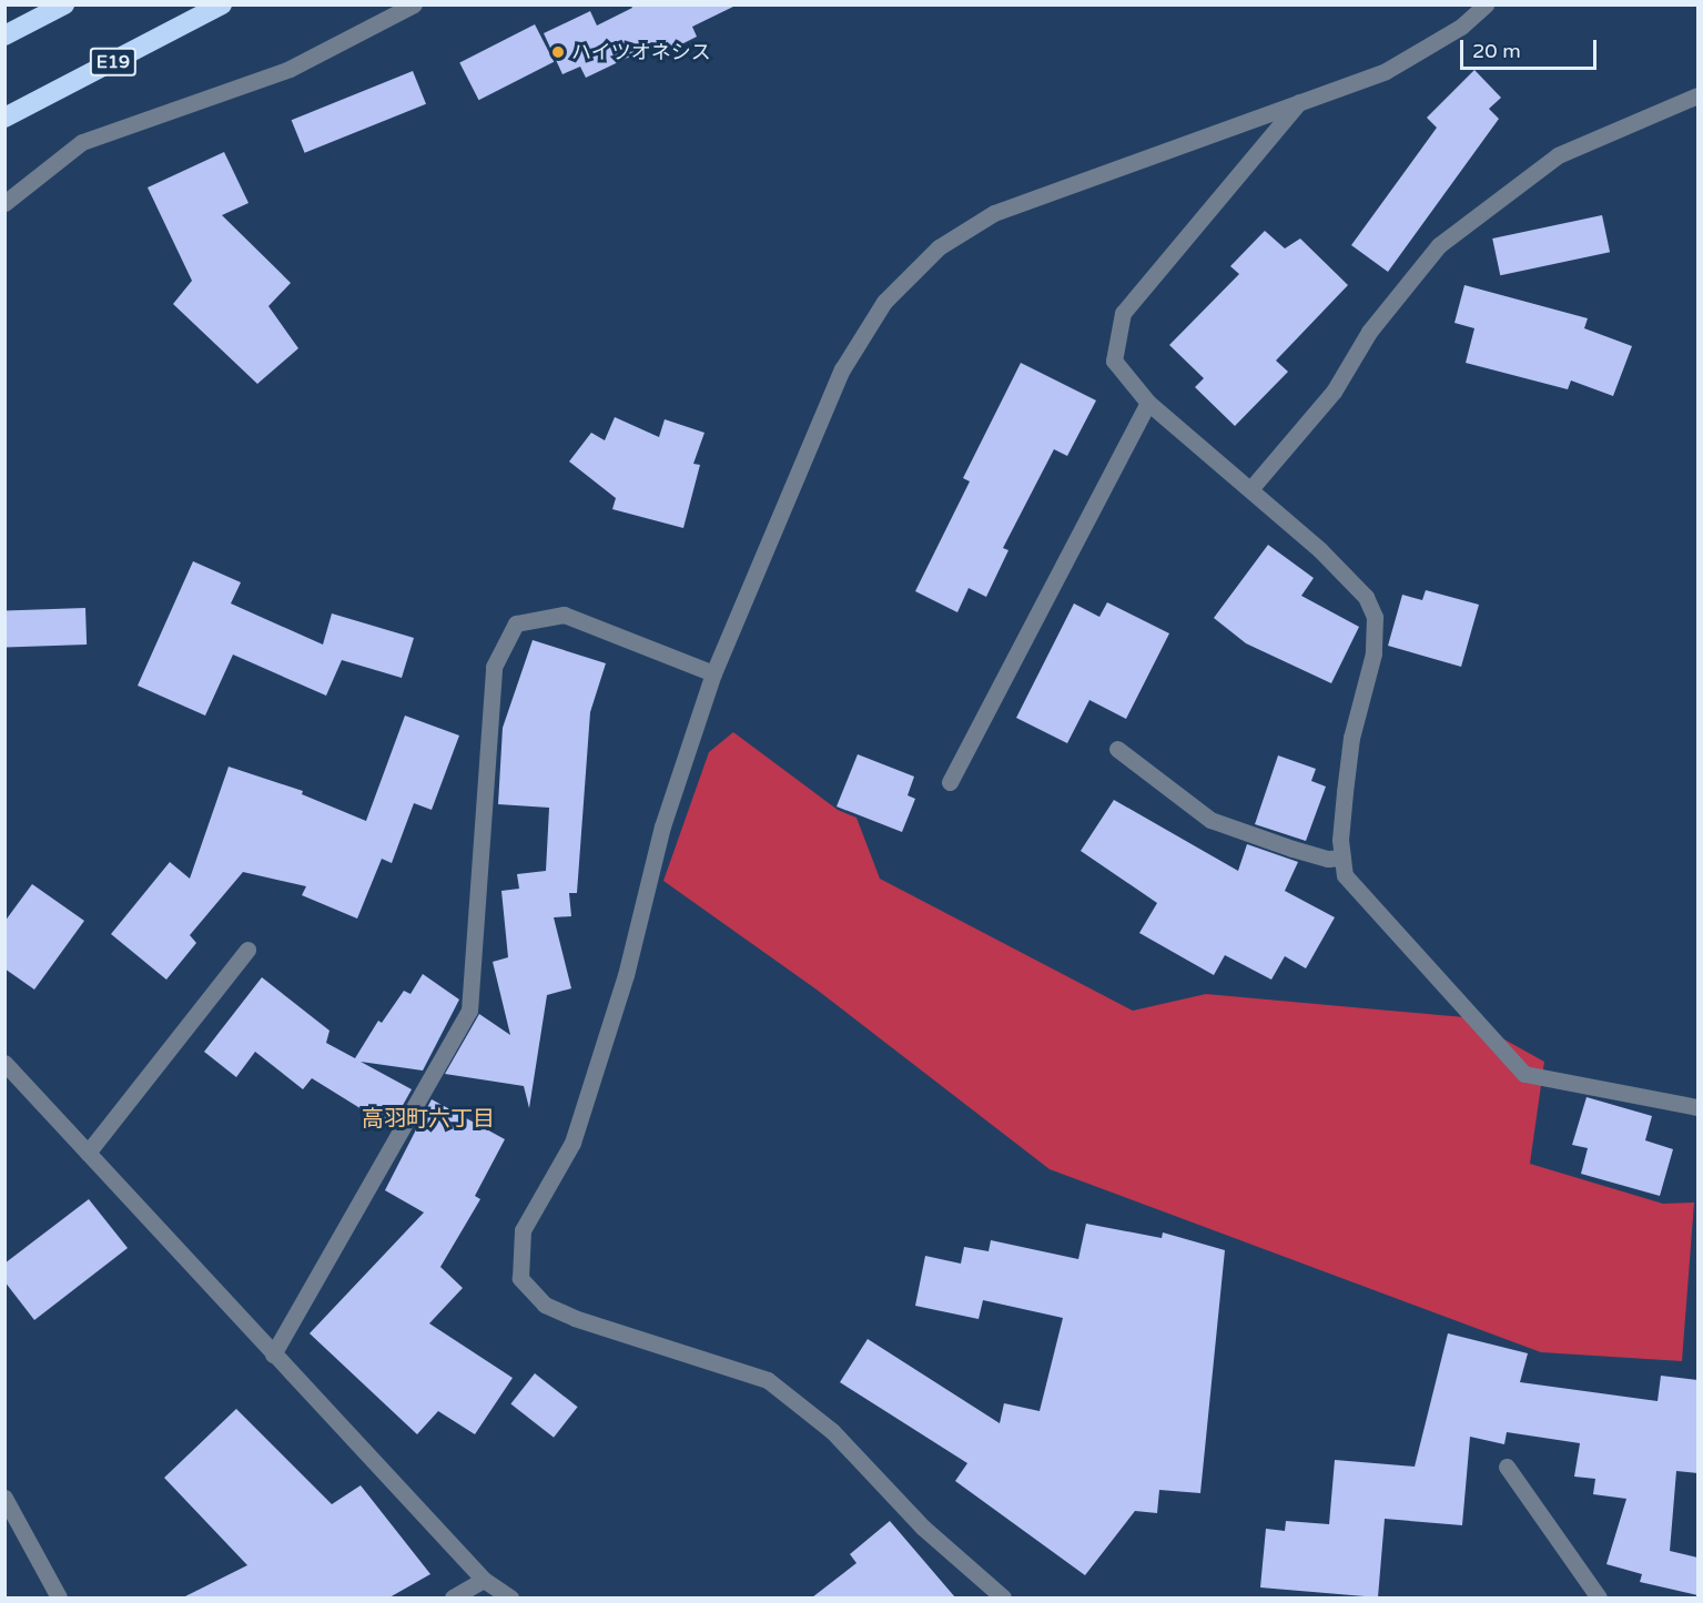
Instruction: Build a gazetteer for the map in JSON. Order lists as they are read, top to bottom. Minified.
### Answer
{"streets":{"highway":["E19"]},"districts":["高羽町六丁目"],"places":["ハイツオネシス"],"scale_bar":"20 m"}
